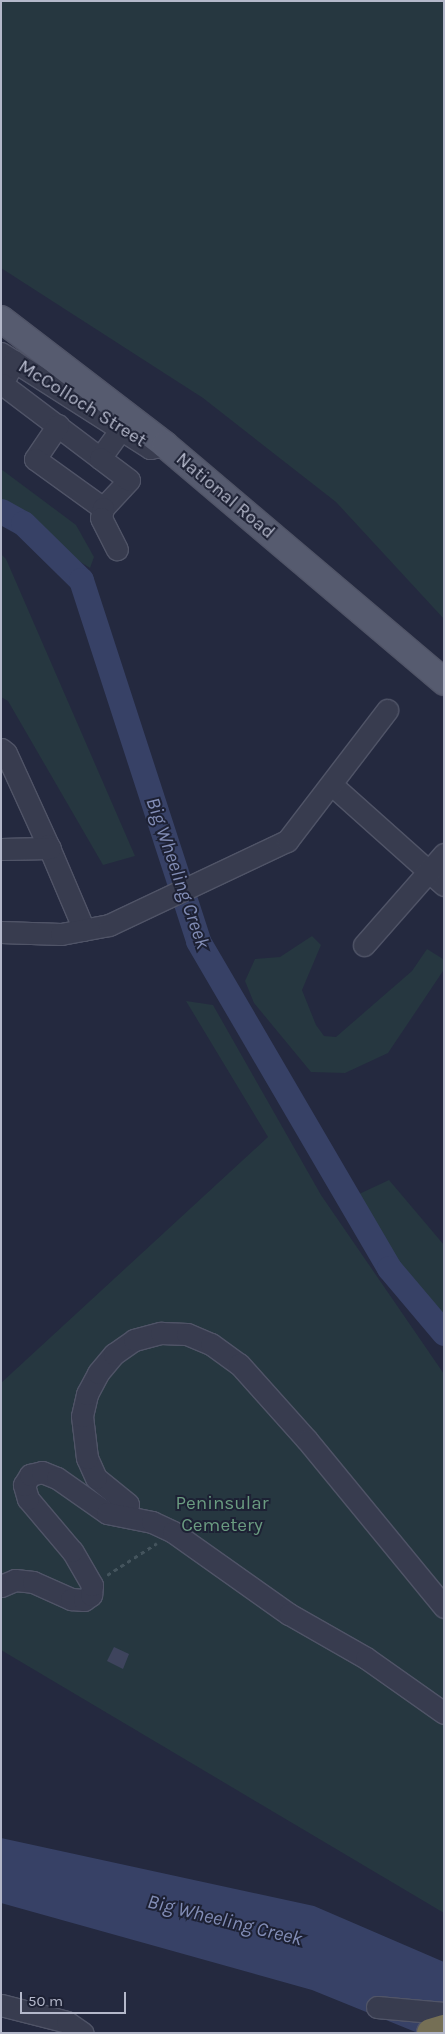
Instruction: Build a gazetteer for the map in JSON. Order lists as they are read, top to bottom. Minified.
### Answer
{"streets":{"main road":["National Road"],"street":["McColloch Street"]},"crossings":[["McColloch Street","National Road"]],"water":["Big Wheeling Creek"],"parks":["Peninsular Cemetery"],"scale_bar":"50 m"}
